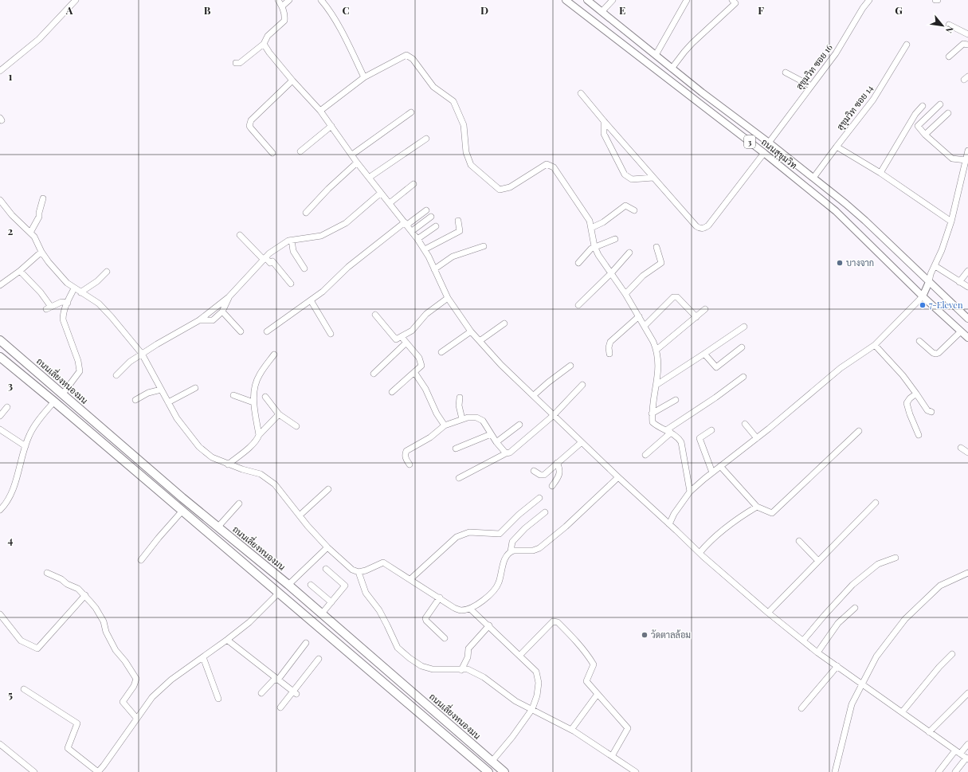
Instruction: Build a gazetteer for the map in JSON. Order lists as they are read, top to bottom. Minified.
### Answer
{"streets":{"highway":["ถนนเลี่ยงหนองมน"],"main road":["3","ถนนสุขุมวิท"],"street":["สุขุมวิท ซอย 16","สุขุมวิท ซอย 14"]},"crossings":[["สุขุมวิท ซอย 16","ถนนสุขุมวิท"],["สุขุมวิท ซอย 14","ถนนสุขุมวิท"]],"places":["บางจาก","7-Eleven","วัดตาลล้อม"],"north":"bottom right","grid":{"columns":["A","B","C","D","E","F","G"],"rows":["1","2","3","4","5"]}}
